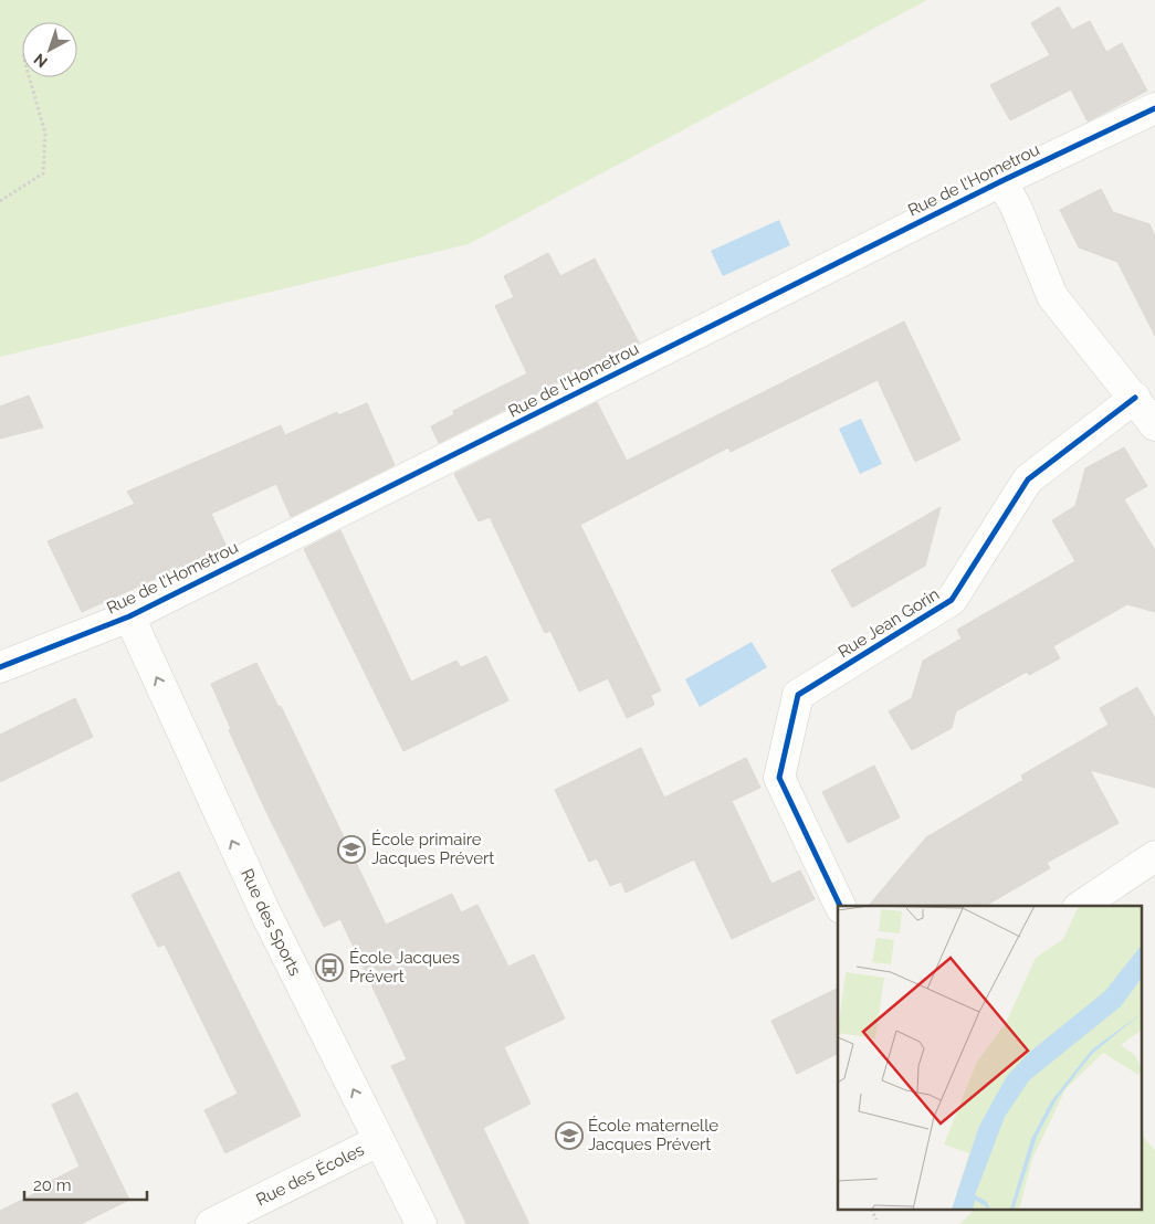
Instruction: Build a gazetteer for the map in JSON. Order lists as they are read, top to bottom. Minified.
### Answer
{"streets":{"street":["Rue de l'Hometrou","Rue Jean Gorin","Rue des Sports","Rue des Écoles"]},"crossings":[["Rue de l'Hometrou","Rue des Sports"],["Rue des Sports","Rue des Écoles"]],"one_way":["Rue des Sports"],"places":{"school or university":["École primaire Jacques Prévert","École maternelle Jacques Prévert"],"bus stop":["École Jacques Prévert"]},"scale_bar":"20 m","north":"bottom left"}
